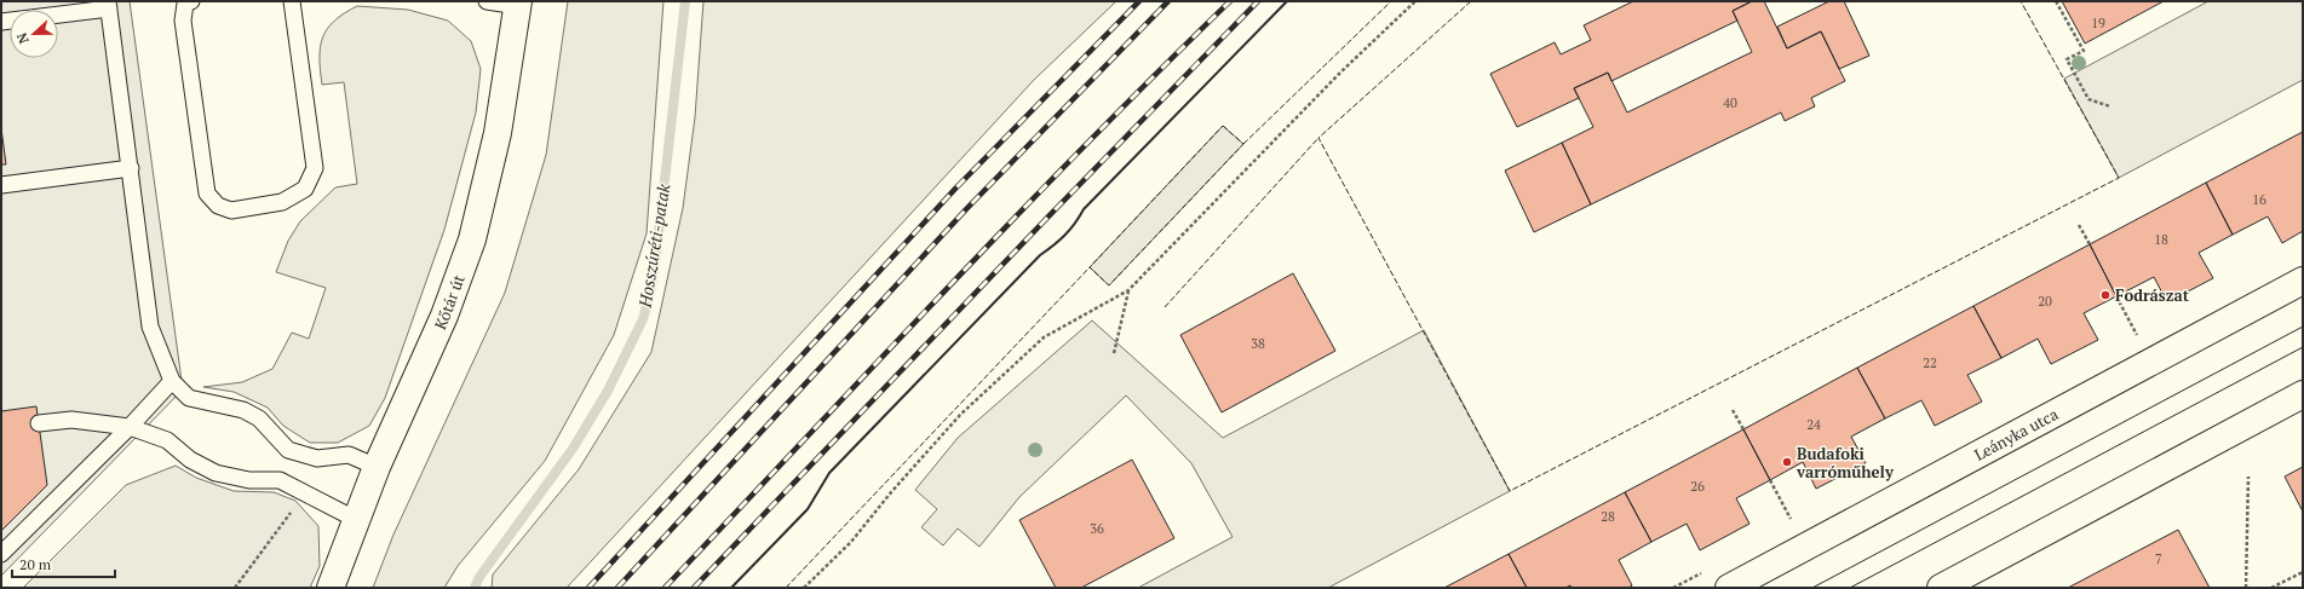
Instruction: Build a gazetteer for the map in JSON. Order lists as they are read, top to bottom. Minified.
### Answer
{"streets":{"main road":["Kőtár út","Leányka utca"]},"water":["Hosszúréti-patak"],"places":["Fodrászat","Budafoki varróműhely"],"house_numbers":["19","40","16","18","20","38","22","24","26","28","36","7"],"scale_bar":"20 m","north":"left"}
